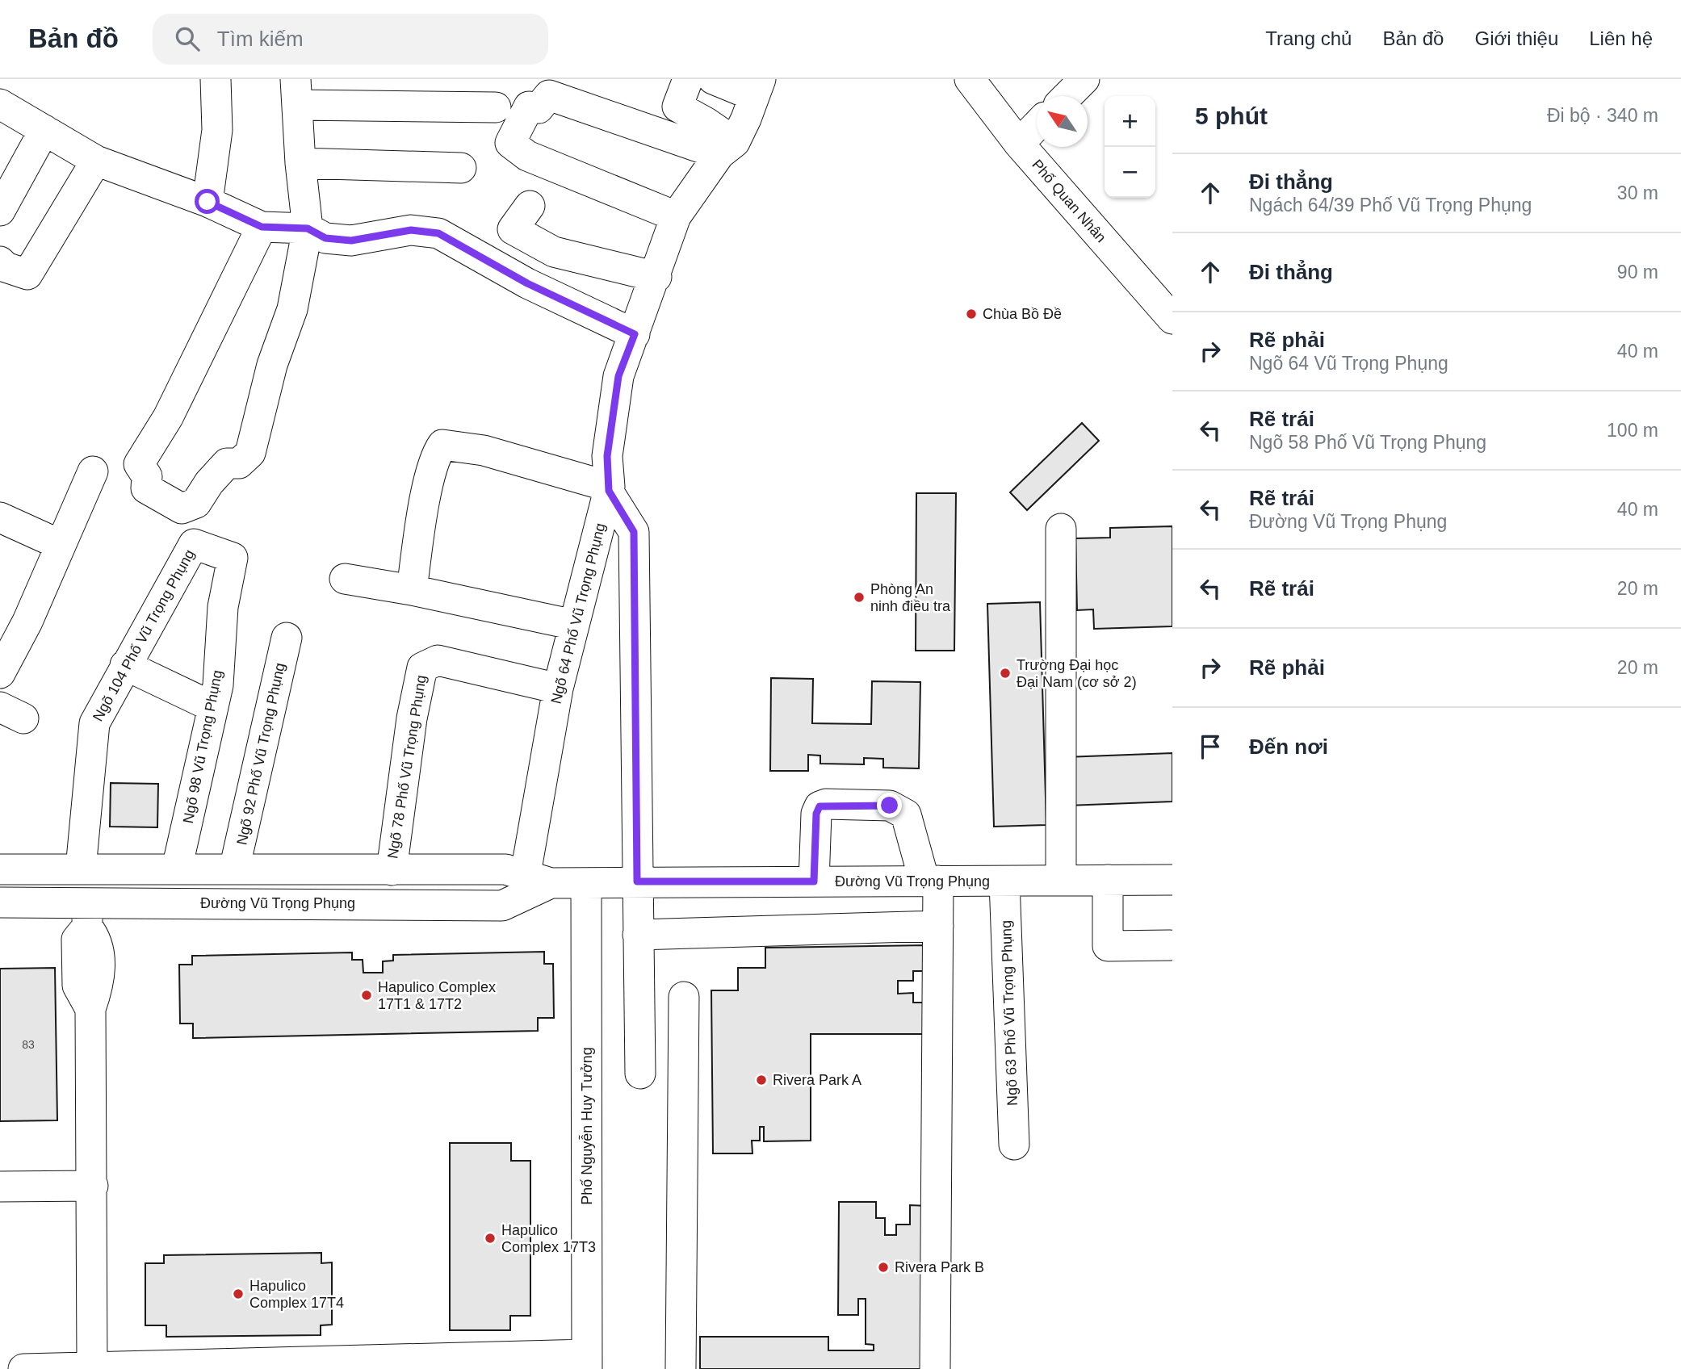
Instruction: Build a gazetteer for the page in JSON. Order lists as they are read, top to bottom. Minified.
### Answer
{"streets":{"street":["Phố Quan Nhân","Ngõ 64 Phố Vũ Trọng Phụng","Ngõ 104 Phố Vũ Trọng Phụng","Ngõ 98 Vũ Trọng Phụng","Ngõ 92 Phố Vũ Trọng Phụng","Ngõ 78 Phố Vũ Trọng Phụng","Đường Vũ Trọng Phụng","Ngõ 63 Phố Vũ Trọng Phụng","Phố Nguyễn Huy Tưởng"]},"crossings":[["Ngõ 64 Phố Vũ Trọng Phụng","Ngõ 78 Phố Vũ Trọng Phụng"],["Ngõ 64 Phố Vũ Trọng Phụng","Đường Vũ Trọng Phụng"],["Ngõ 104 Phố Vũ Trọng Phụng","Ngõ 98 Vũ Trọng Phụng"],["Ngõ 104 Phố Vũ Trọng Phụng","Đường Vũ Trọng Phụng"],["Ngõ 98 Vũ Trọng Phụng","Đường Vũ Trọng Phụng"],["Ngõ 92 Phố Vũ Trọng Phụng","Đường Vũ Trọng Phụng"],["Ngõ 78 Phố Vũ Trọng Phụng","Đường Vũ Trọng Phụng"],["Đường Vũ Trọng Phụng","Ngõ 63 Phố Vũ Trọng Phụng"],["Đường Vũ Trọng Phụng","Phố Nguyễn Huy Tưởng"]],"places":["Chùa Bồ Đề","Phòng An ninh điều tra","Trường Đại học Đại Nam (cơ sở 2)","Hapulico Complex 17T1 & 17T2","Rivera Park A","Hapulico Complex 17T3","Rivera Park B","Hapulico Complex 17T4"],"house_numbers":["83"],"north":"top left","page":{"header":"Bản đồ","search":"Tìm kiếm","nav":["Trang chủ","Bản đồ","Giới thiệu","Liên hệ"],"heading":["5 phút","Đi bộ · 340 m"],"map_buttons":["+","−"],"list":[["Đi thẳng","Ngách 64/39 Phố Vũ Trọng Phụng","30 m"],["Đi thẳng","90 m"],["Rẽ phải","Ngõ 64 Vũ Trọng Phụng","40 m"],["Rẽ trái","Ngõ 58 Phố Vũ Trọng Phụng","100 m"],["Rẽ trái","Đường Vũ Trọng Phụng","40 m"],["Rẽ trái","20 m"],["Rẽ phải","20 m"],"Đến nơi"]}}
